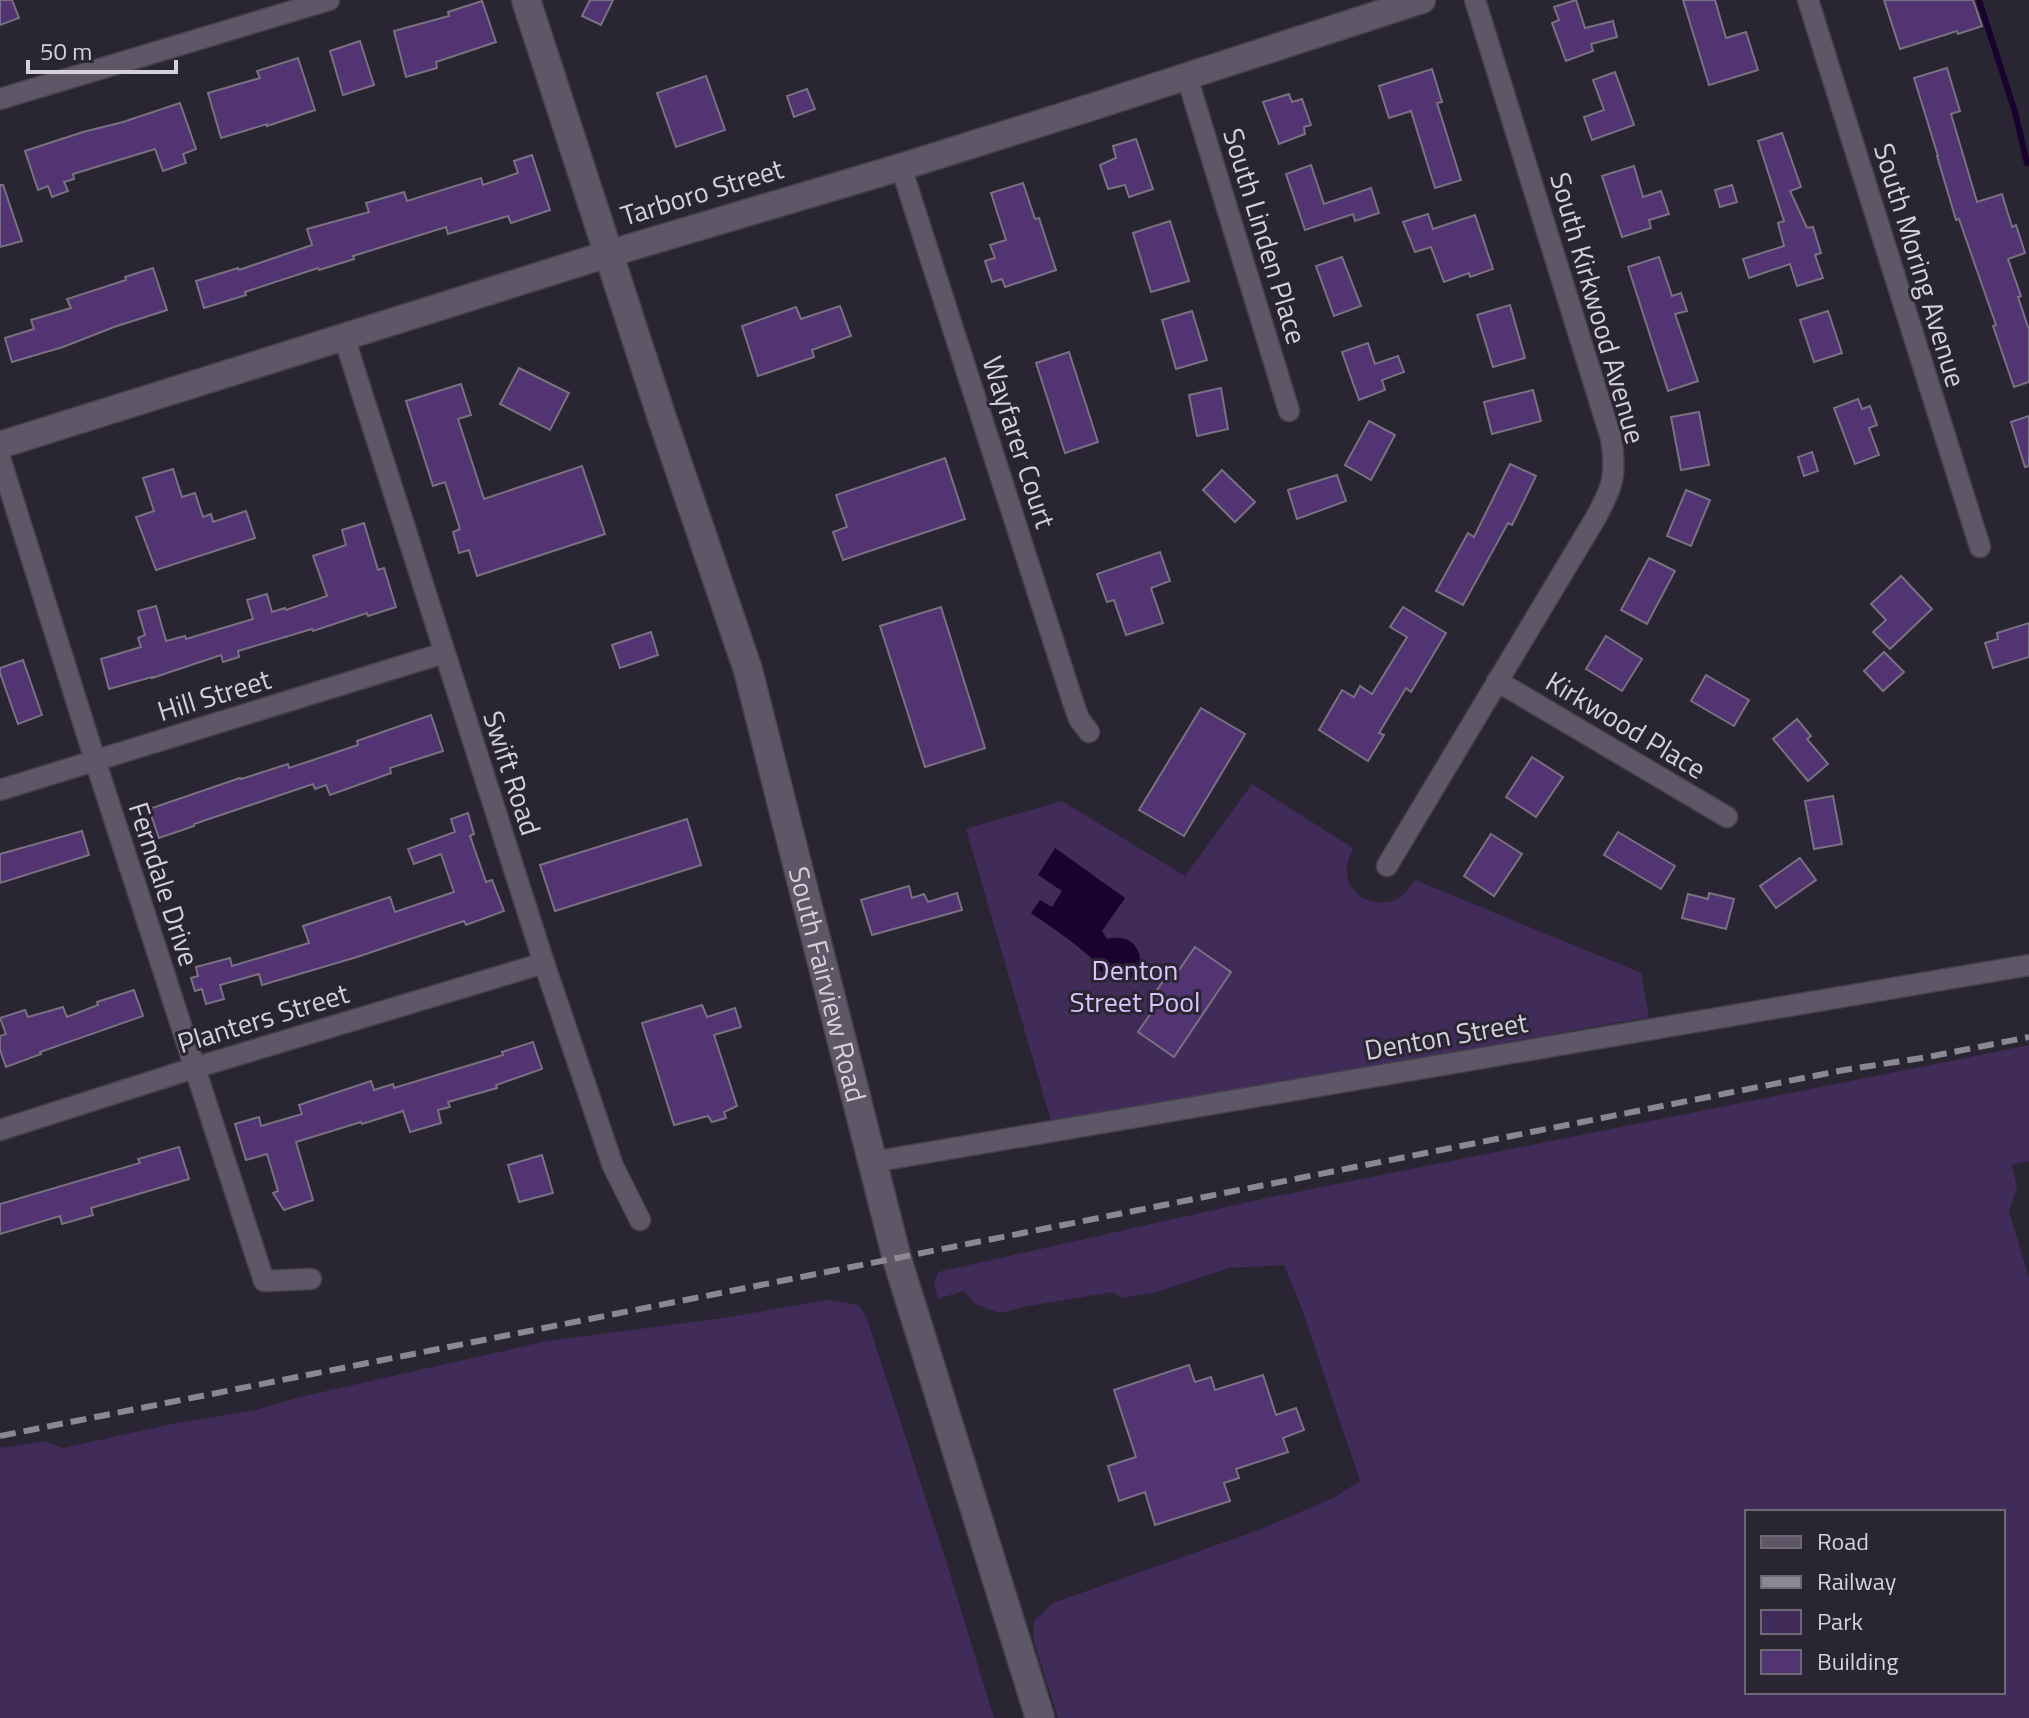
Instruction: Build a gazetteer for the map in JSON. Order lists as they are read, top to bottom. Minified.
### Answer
{"streets":{"main road":["South Fairview Road"],"street":["Tarboro Street","South Linden Place","South Moring Avenue","South Kirkwood Avenue","Wayfarer Court","Hill Street","Kirkwood Place","Swift Road","Ferndale Drive","Planters Street","Denton Street"]},"crossings":[["Tarboro Street","South Linden Place"],["Tarboro Street","Wayfarer Court"],["Tarboro Street","Swift Road"],["Tarboro Street","South Fairview Road"],["South Kirkwood Avenue","Kirkwood Place"],["Hill Street","Swift Road"],["Hill Street","Ferndale Drive"],["Swift Road","Planters Street"],["Ferndale Drive","Planters Street"],["South Fairview Road","Denton Street"]],"parks":["Denton Street Pool"],"legend":["Road","Railway","Park","Building"],"scale_bar":"50 m"}
